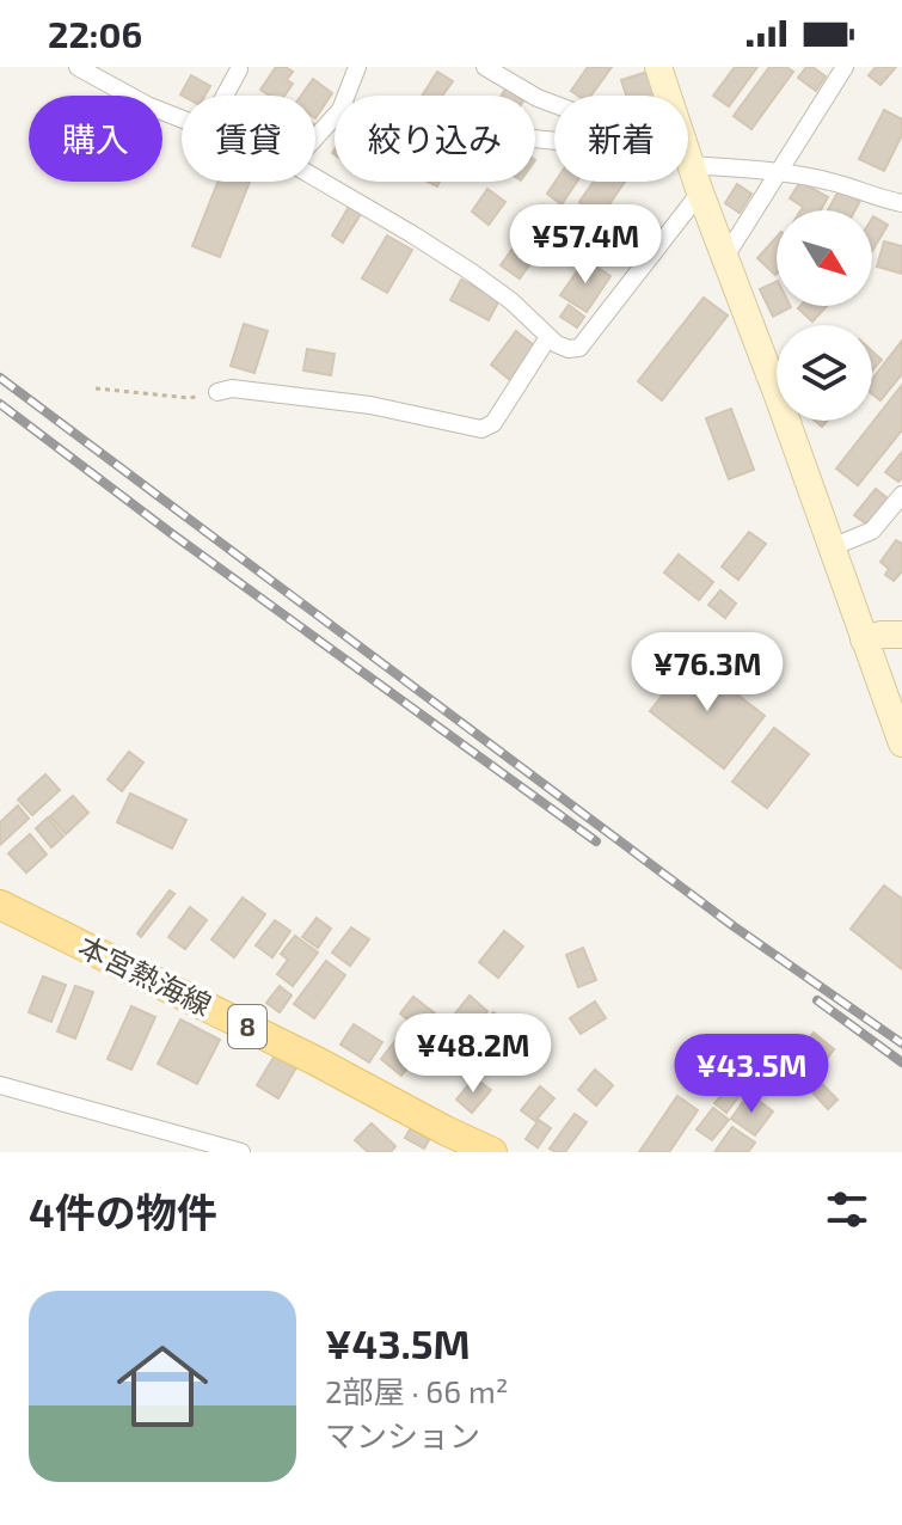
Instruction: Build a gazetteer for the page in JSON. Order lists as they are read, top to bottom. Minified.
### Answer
{"streets":{"main road":["本宮熱海線","8"]},"north":"bottom right","page":{"status":"22:06","chip":["購入","賃貸","絞り込み","新着"],"price":["¥57.4M","¥76.3M","¥48.2M","¥43.5M"],"heading":"4件の物件","list":[{"name":"¥43.5M","note":"2部屋 · 66 m² · マンション"}]}}
